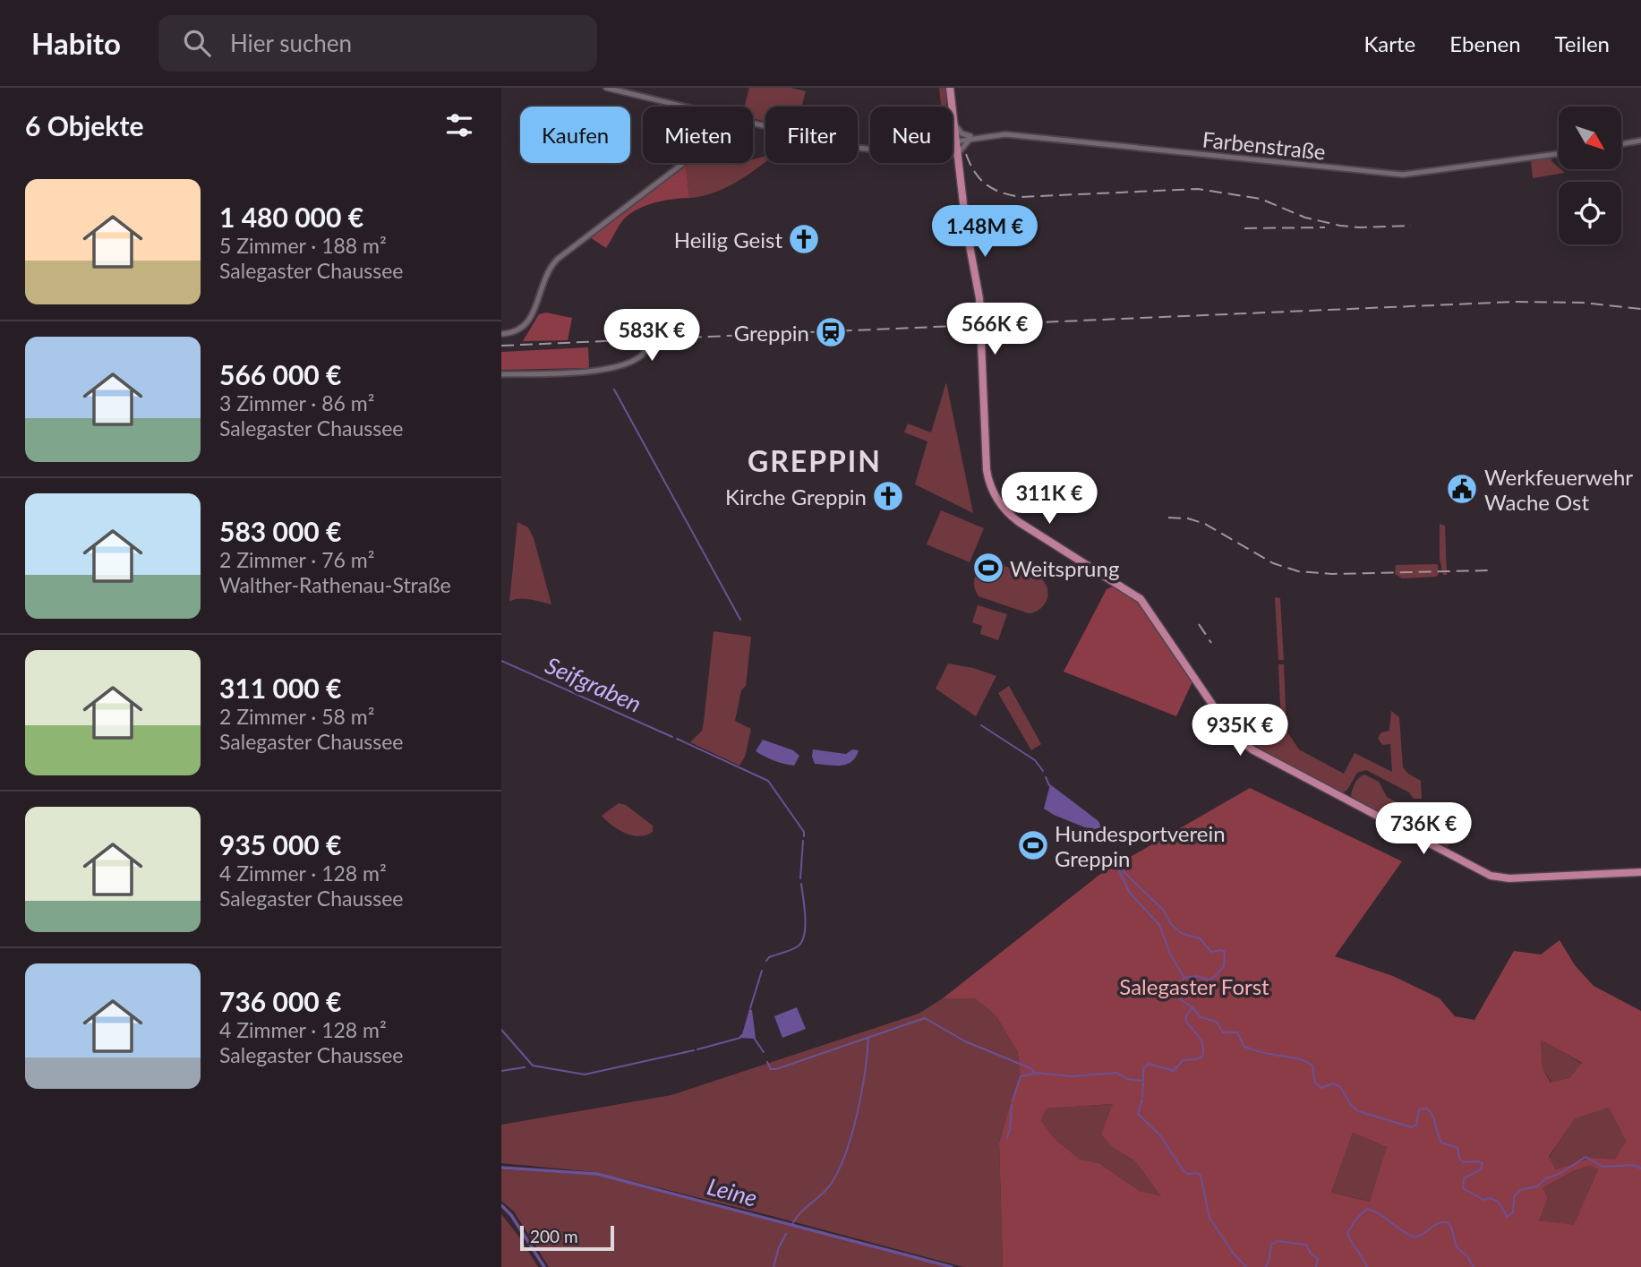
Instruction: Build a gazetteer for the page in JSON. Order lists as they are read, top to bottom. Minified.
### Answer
{"streets":{"street":["Farbenstraße"]},"districts":["GREPPIN"],"water":["Seifgraben","Leine"],"parks":["Salegaster Forst"],"places":{"church":["Heilig Geist","Kirche Greppin"],"station":["Greppin"],"public building":["Werkfeuerwehr Wache Ost"],"sports":["Weitsprung","Hundesportverein Greppin"]},"scale_bar":"200 m","north":"bottom right","page":{"header":"Habito","search":"Hier suchen","nav":["Karte","Ebenen","Teilen"],"heading":"6 Objekte","chip":["Kaufen","Mieten","Filter","Neu"],"list":[{"name":"1 480 000 €","note":"5 Zimmer · 188 m² · Salegaster Chaussee"},{"name":"566 000 €","note":"3 Zimmer · 86 m² · Salegaster Chaussee"},{"name":"583 000 €","note":"2 Zimmer · 76 m² · Walther-Rathenau-Straße"},{"name":"311 000 €","note":"2 Zimmer · 58 m² · Salegaster Chaussee"},{"name":"935 000 €","note":"4 Zimmer · 128 m² · Salegaster Chaussee"},{"name":"736 000 €","note":"4 Zimmer · 128 m² · Salegaster Chaussee"}],"price":["1.48M €","566K €","583K €","311K €","935K €","736K €"],"scale":"200 m"}}
